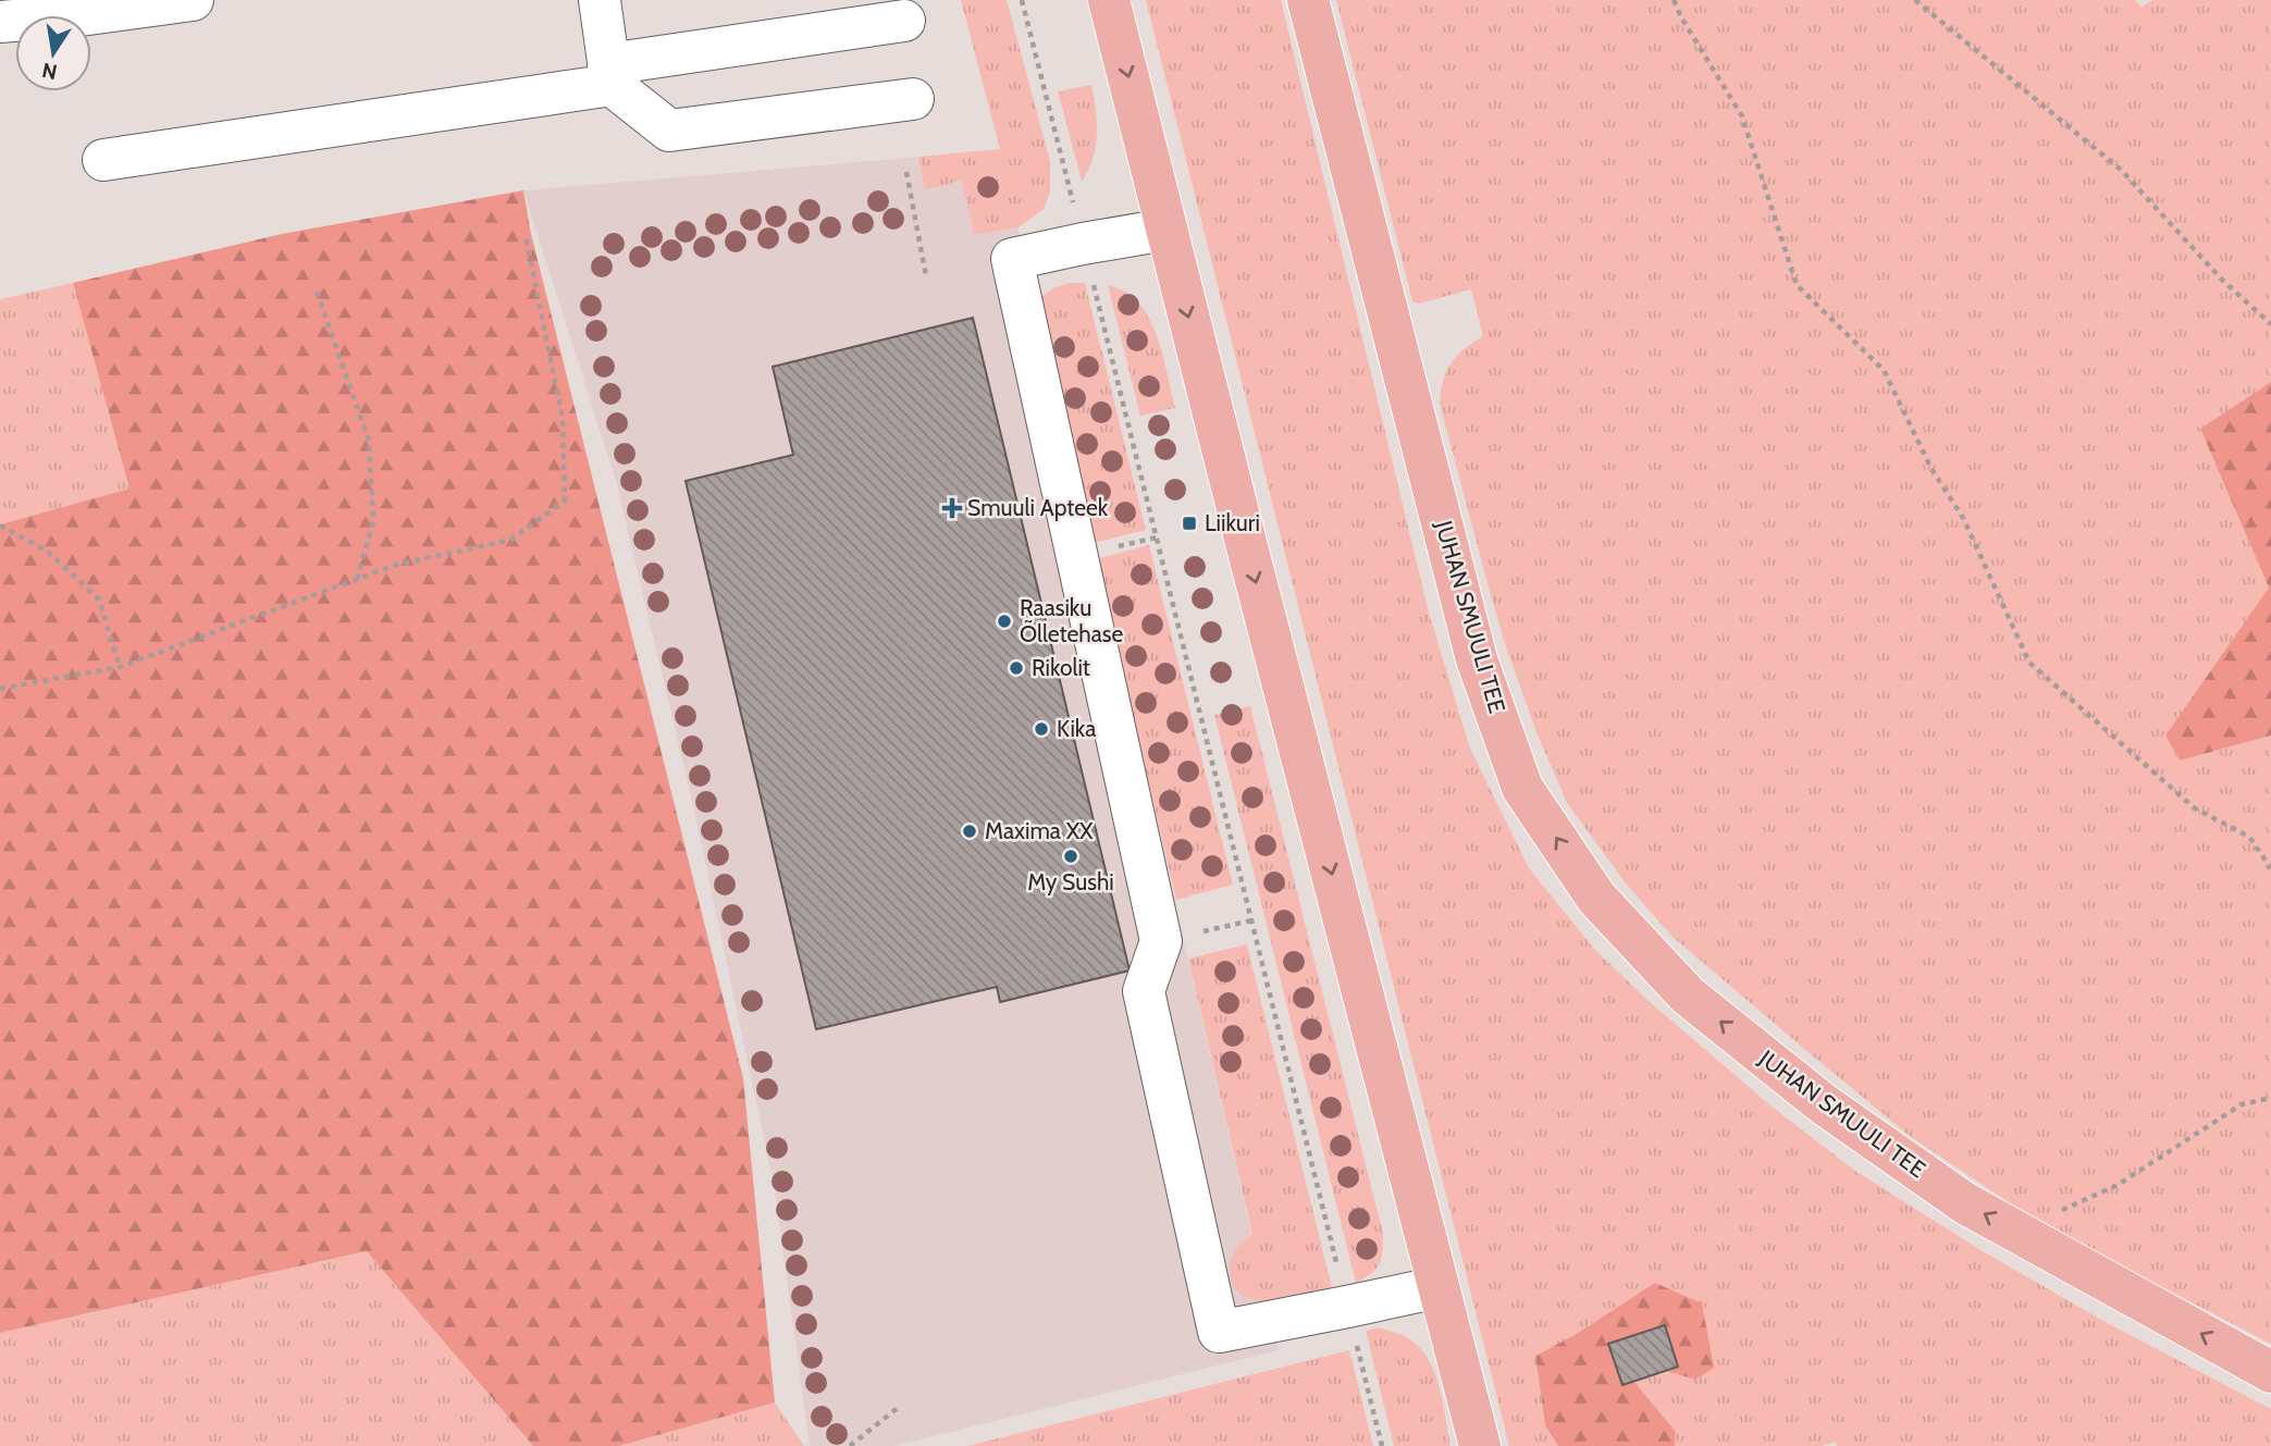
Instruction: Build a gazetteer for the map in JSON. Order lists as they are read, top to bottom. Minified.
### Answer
{"streets":{"main road":["JUHAN SMUULI TEE"]},"places":{"health":["Smuuli Apteek"],"transit":["Liikuri"],"other":["Raasiku Õlletehase","Rikolit","Kika","Maxima XX","My Sushi"]},"north":"bottom"}
